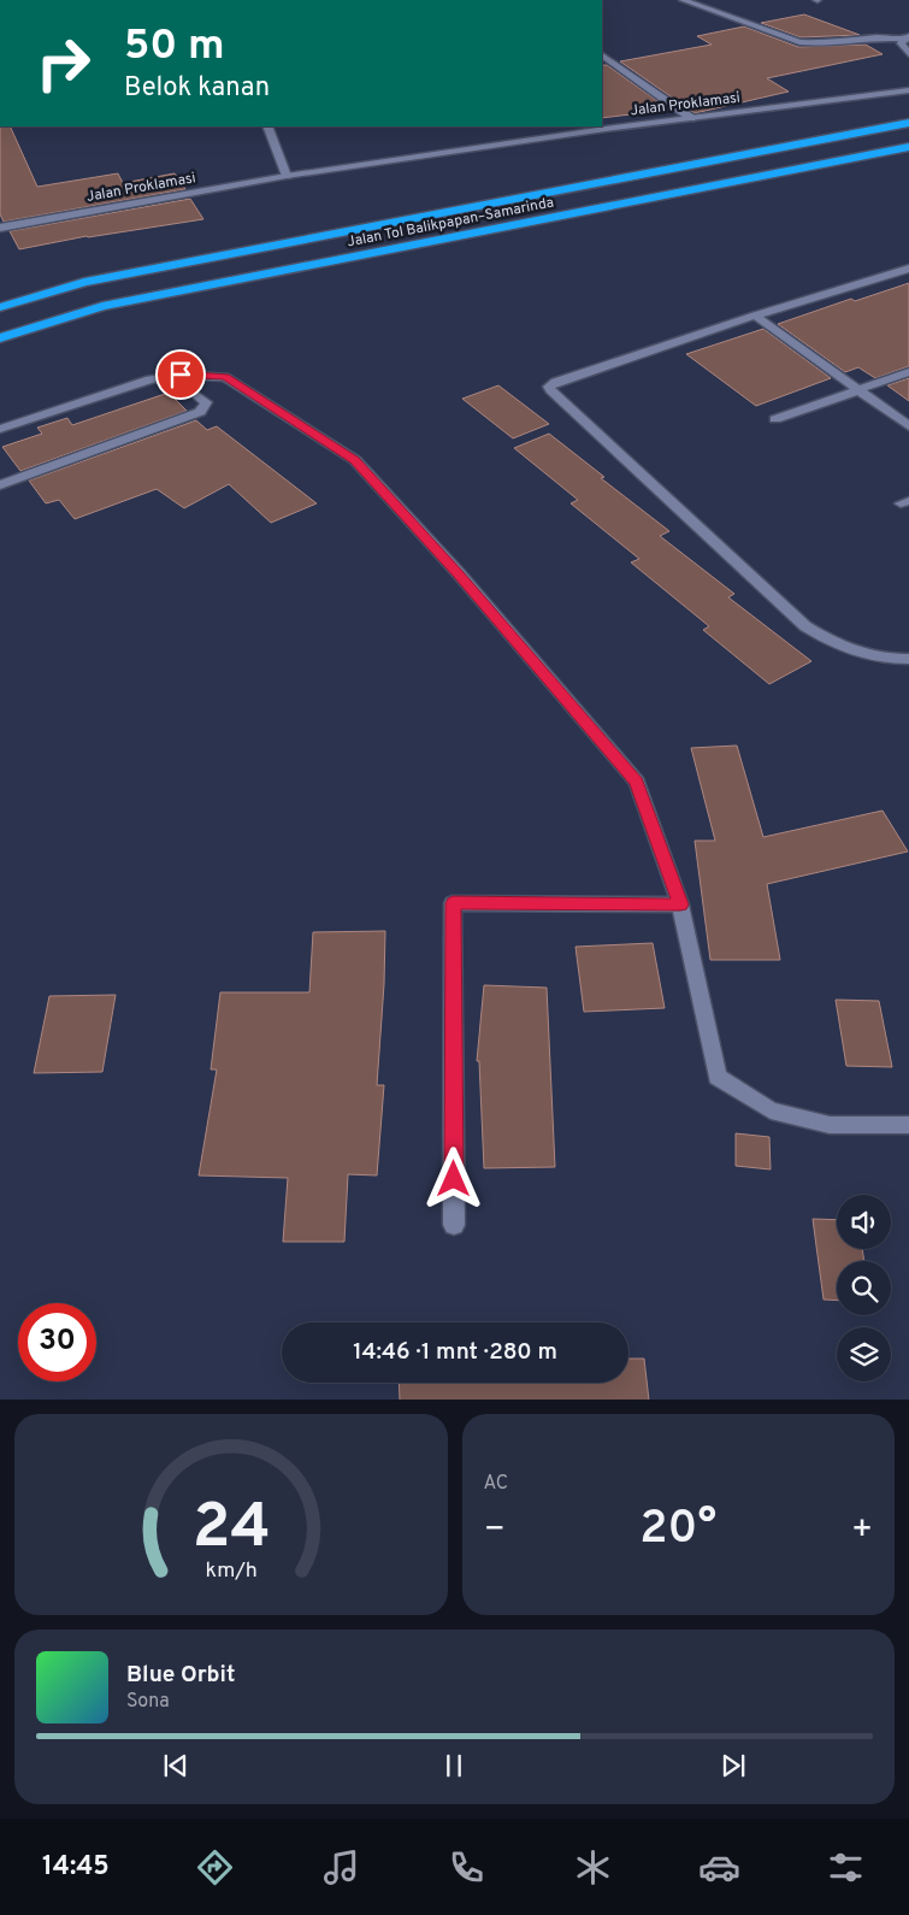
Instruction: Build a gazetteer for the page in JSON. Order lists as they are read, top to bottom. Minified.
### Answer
{"streets":{"highway":["Jalan Tol Balikpapan–Samarinda"],"street":["Jalan Proklamasi"]},"page":{"turn":["50 m","Belok kanan"],"limit":"30","trip":"14:46 · 1 mnt · 280 m","tile":"AC","heat":["−","20°","+"],"song":["Blue Orbit","Sona"],"tabs":"14:45","gauge":["24","km/h"]}}
